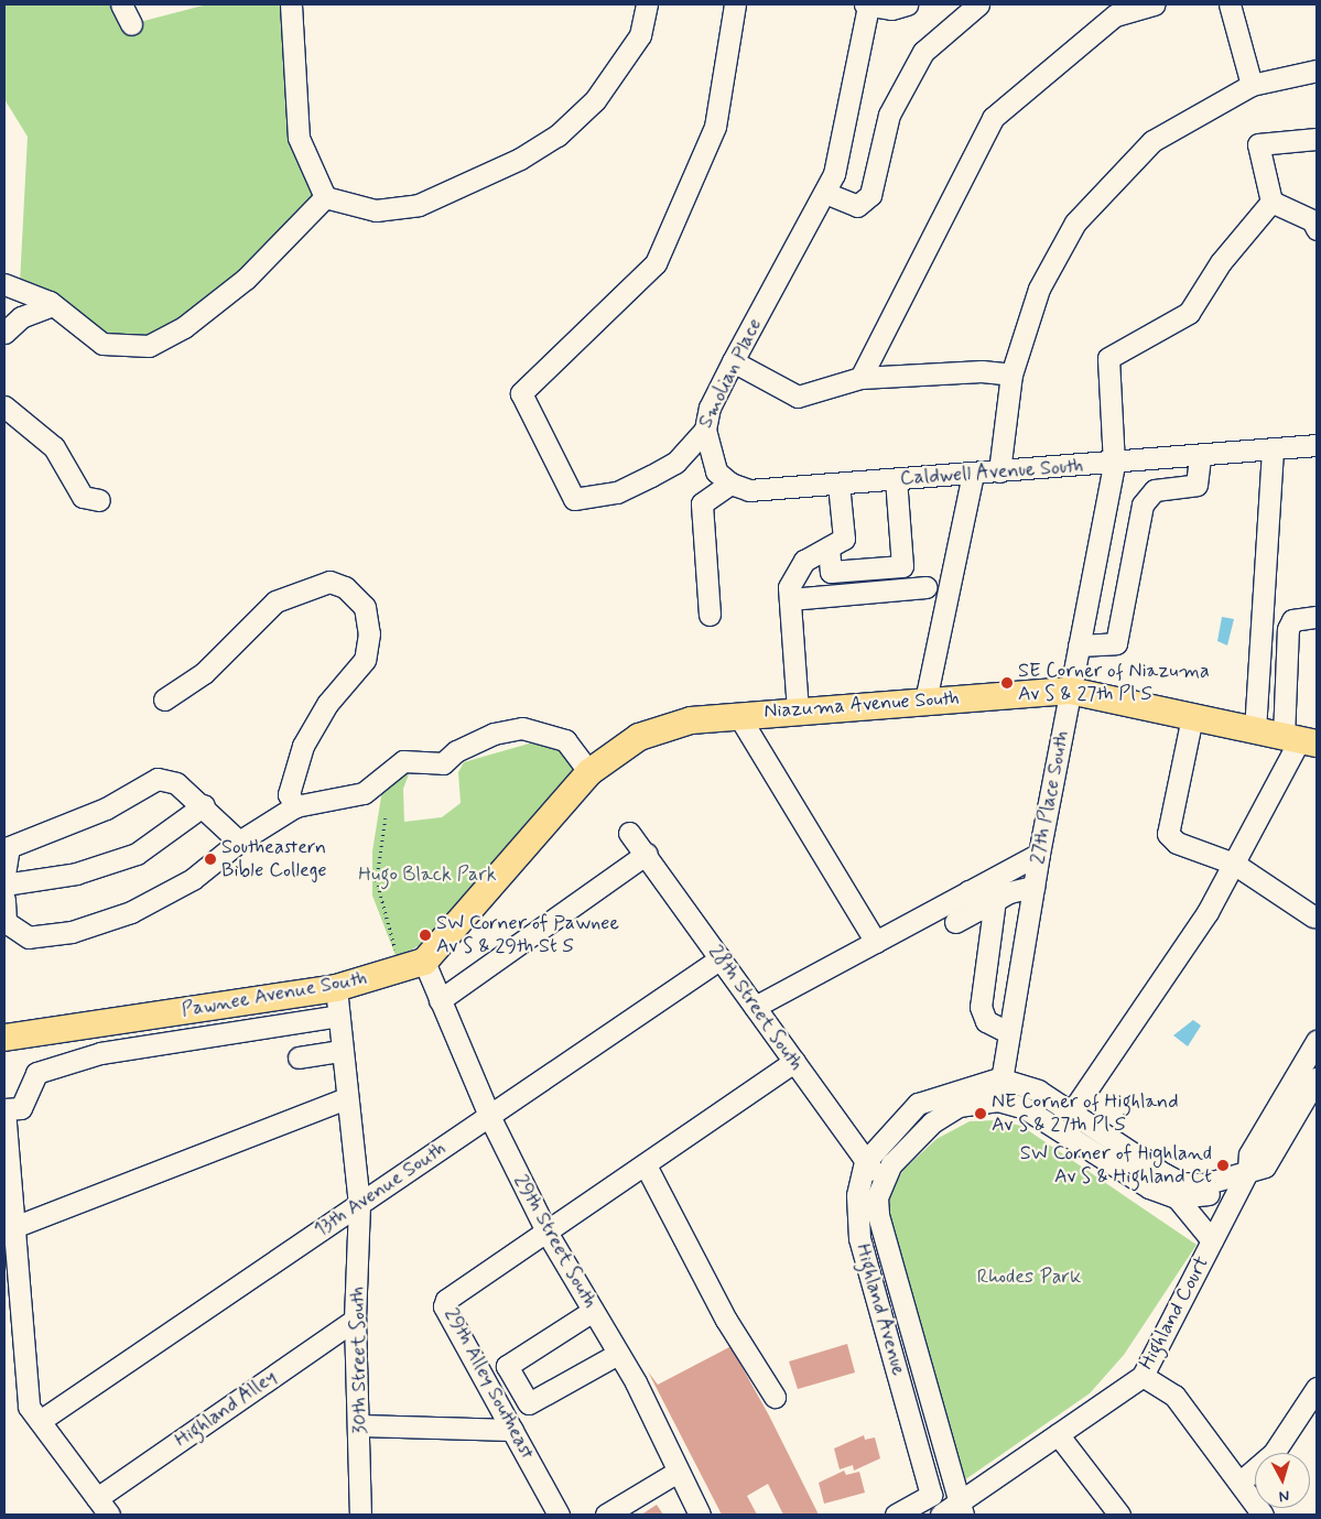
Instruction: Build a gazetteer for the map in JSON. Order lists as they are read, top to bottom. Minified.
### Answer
{"streets":{"main road":["Niazuma Avenue South","Pawnee Avenue South"],"street":["Smolian Place","Caldwell Avenue South","27th Place South","28th Street South","13th Avenue South","29th Street South","Highland Avenue","Highland Court","30th Street South","29th Alley Southeast","Highland Alley"]},"crossings":[["Caldwell Avenue South","27th Place South"],["Niazuma Avenue South","27th Place South"],["27th Place South","Highland Avenue"],["Pawnee Avenue South","29th Street South"],["Pawnee Avenue South","30th Street South"],["28th Street South","13th Avenue South"],["28th Street South","Highland Avenue"],["28th Street South","29th Alley Southeast"],["13th Avenue South","29th Street South"],["13th Avenue South","30th Street South"],["29th Street South","29th Alley Southeast"],["Highland Avenue","Highland Court"],["30th Street South","Highland Alley"]],"parks":["Hugo Black Park","Rhodes Park"],"places":["SE Corner of Niazuma Av S & 27th Pl S","Southeastern Bible College","SW Corner of Pawnee Av S & 29th St S","NE Corner of Highland Av S & 27th Pl S","SW Corner of Highland Av S & Highland Ct"],"north":"bottom"}
